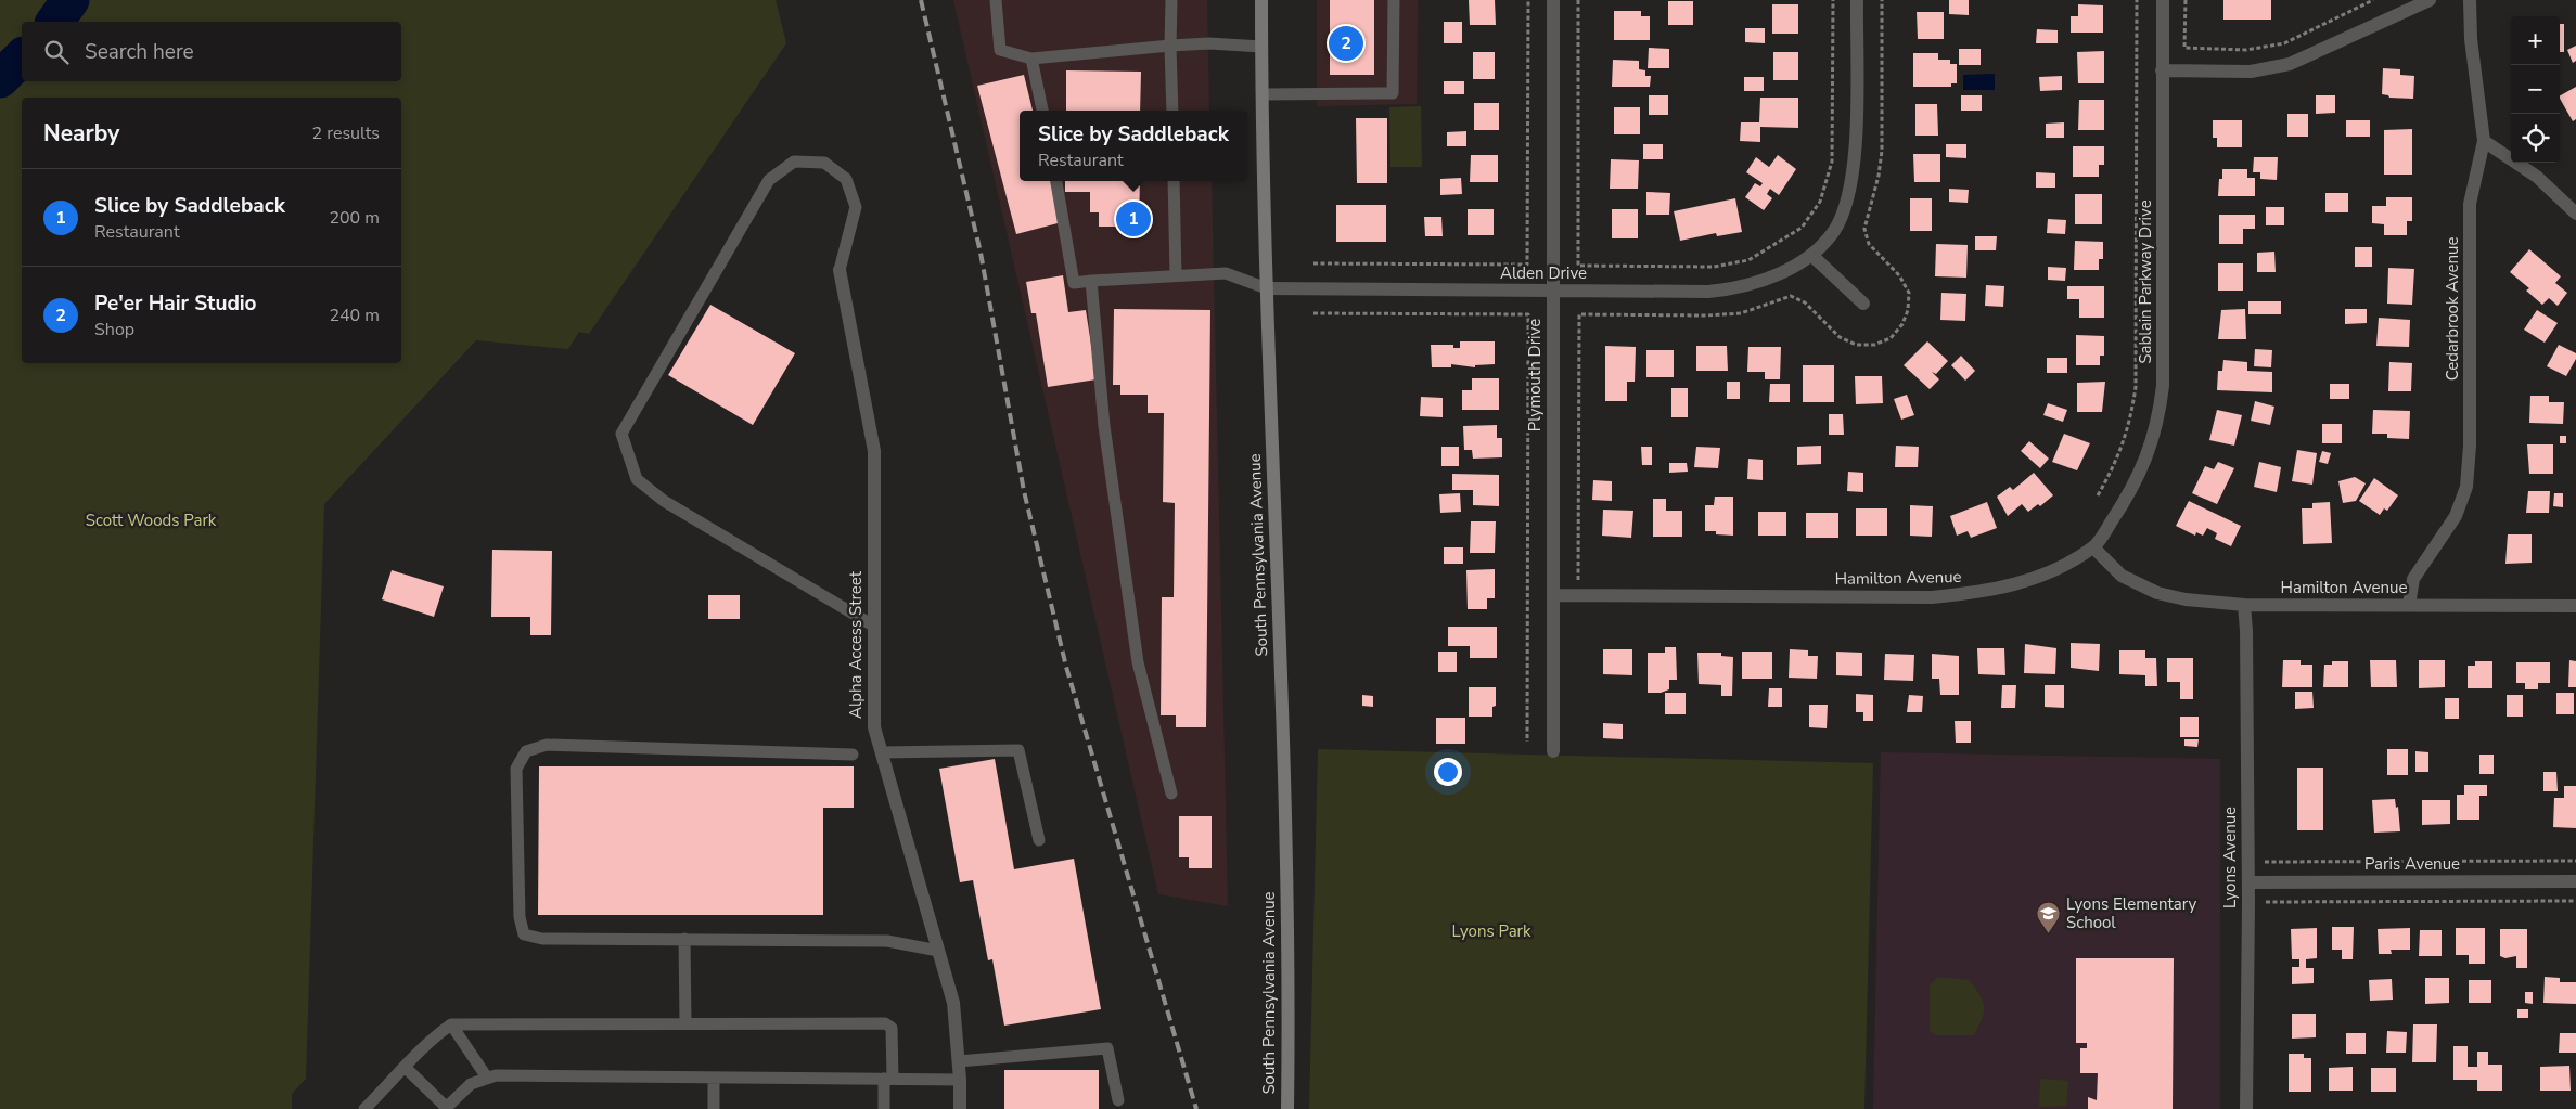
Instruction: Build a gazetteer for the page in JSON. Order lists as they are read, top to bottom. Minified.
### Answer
{"streets":{"main road":["South Pennsylvania Avenue"],"street":["Alden Drive","Sablain Parkway Drive","Cedarbrook Avenue","Plymouth Drive","Hamilton Avenue","Alpha Access Street","Lyons Avenue","Paris Avenue"]},"crossings":[["Alden Drive","Plymouth Drive"],["Alden Drive","South Pennsylvania Avenue"],["Sablain Parkway Drive","Hamilton Avenue"],["Cedarbrook Avenue","Hamilton Avenue"],["Plymouth Drive","Hamilton Avenue"],["Hamilton Avenue","Lyons Avenue"],["Lyons Avenue","Paris Avenue"]],"parks":["Scott Woods Park","Lyons Park"],"places":{"school or university":["Lyons Elementary School"]},"page":{"map_buttons":["+","−"],"search":"Search here","pins":["2","1"],"heading":["Nearby","2 results"],"popup":["Slice by Saddleback","Restaurant"],"list":[{"mark":"1","name":"Slice by Saddleback","note":"Restaurant","value":"200 m"},{"mark":"2","name":"Pe'er Hair Studio","note":"Shop","value":"240 m"}]}}
